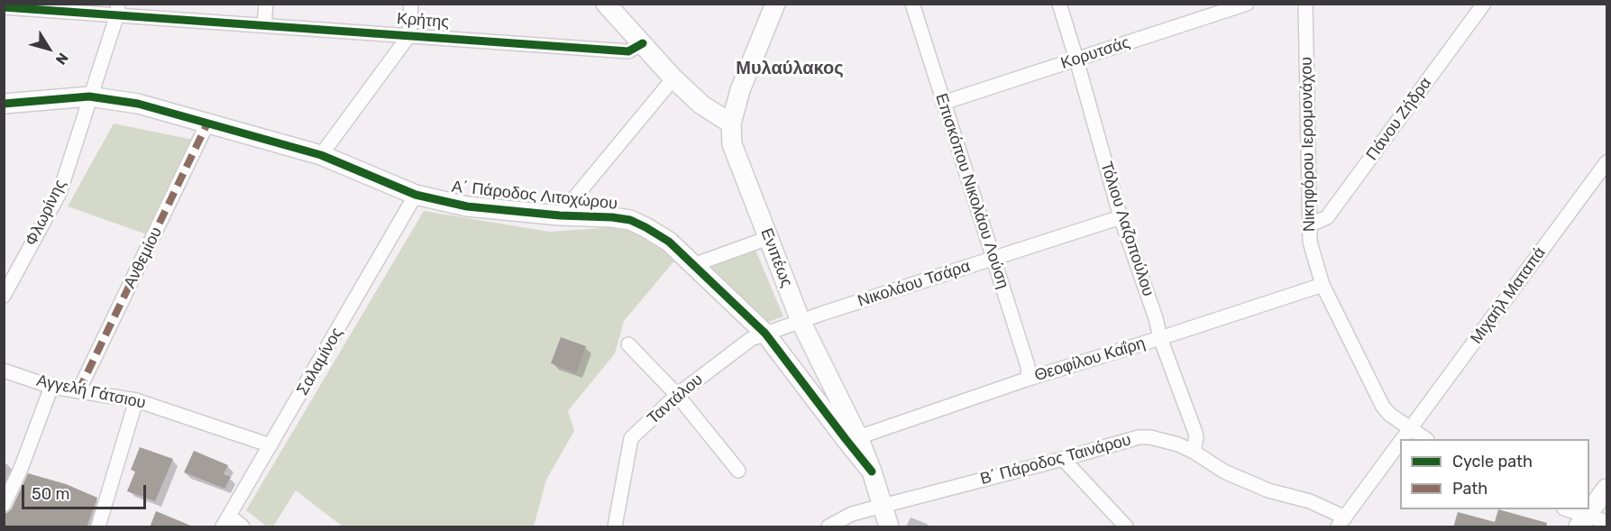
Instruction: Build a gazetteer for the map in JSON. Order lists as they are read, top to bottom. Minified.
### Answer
{"streets":{"street":["Κρήτης","Κορυτσάς","Πάνου Ζήδρα","Νικηφόρου Ιερομονάχου","Επισκόπου Νικολάου Λούση","Α΄ Πάροδος Λιτοχώρου","Φλωρίνης","Τόλιου Λαζοπούλου","Ανθεμίου","Ενιπέως","Νικολάου Τσάρα","Μιχαήλ Ματαπά","Θεοφίλου Καΐρη","Σαλαμίνος","Αγγελή Γάτσιου","Ταντάλου","Β΄ Πάροδος Ταινάρου"]},"crossings":[["Κρήτης","Φλωρίνης"],["Κορυτσάς","Επισκόπου Νικολάου Λούση"],["Κορυτσάς","Τόλιου Λαζοπούλου"],["Πάνου Ζήδρα","Νικηφόρου Ιερομονάχου"],["Νικηφόρου Ιερομονάχου","Μιχαήλ Ματαπά"],["Νικηφόρου Ιερομονάχου","Θεοφίλου Καΐρη"],["Επισκόπου Νικολάου Λούση","Νικολάου Τσάρα"],["Επισκόπου Νικολάου Λούση","Θεοφίλου Καΐρη"],["Α΄ Πάροδος Λιτοχώρου","Φλωρίνης"],["Α΄ Πάροδος Λιτοχώρου","Ανθεμίου"],["Α΄ Πάροδος Λιτοχώρου","Ενιπέως"],["Α΄ Πάροδος Λιτοχώρου","Σαλαμίνος"],["Α΄ Πάροδος Λιτοχώρου","Ταντάλου"],["Τόλιου Λαζοπούλου","Νικολάου Τσάρα"],["Τόλιου Λαζοπούλου","Θεοφίλου Καΐρη"],["Τόλιου Λαζοπούλου","Β΄ Πάροδος Ταινάρου"],["Ανθεμίου","Αγγελή Γάτσιου"],["Ενιπέως","Νικολάου Τσάρα"],["Ενιπέως","Θεοφίλου Καΐρη"],["Ενιπέως","Ταντάλου"],["Ενιπέως","Β΄ Πάροδος Ταινάρου"],["Νικολάου Τσάρα","Ταντάλου"],["Μιχαήλ Ματαπά","Β΄ Πάροδος Ταινάρου"],["Σαλαμίνος","Αγγελή Γάτσιου"]],"districts":["Μυλαύλακος"],"legend":["Cycle path","Path"],"scale_bar":"50 m","north":"bottom right"}
